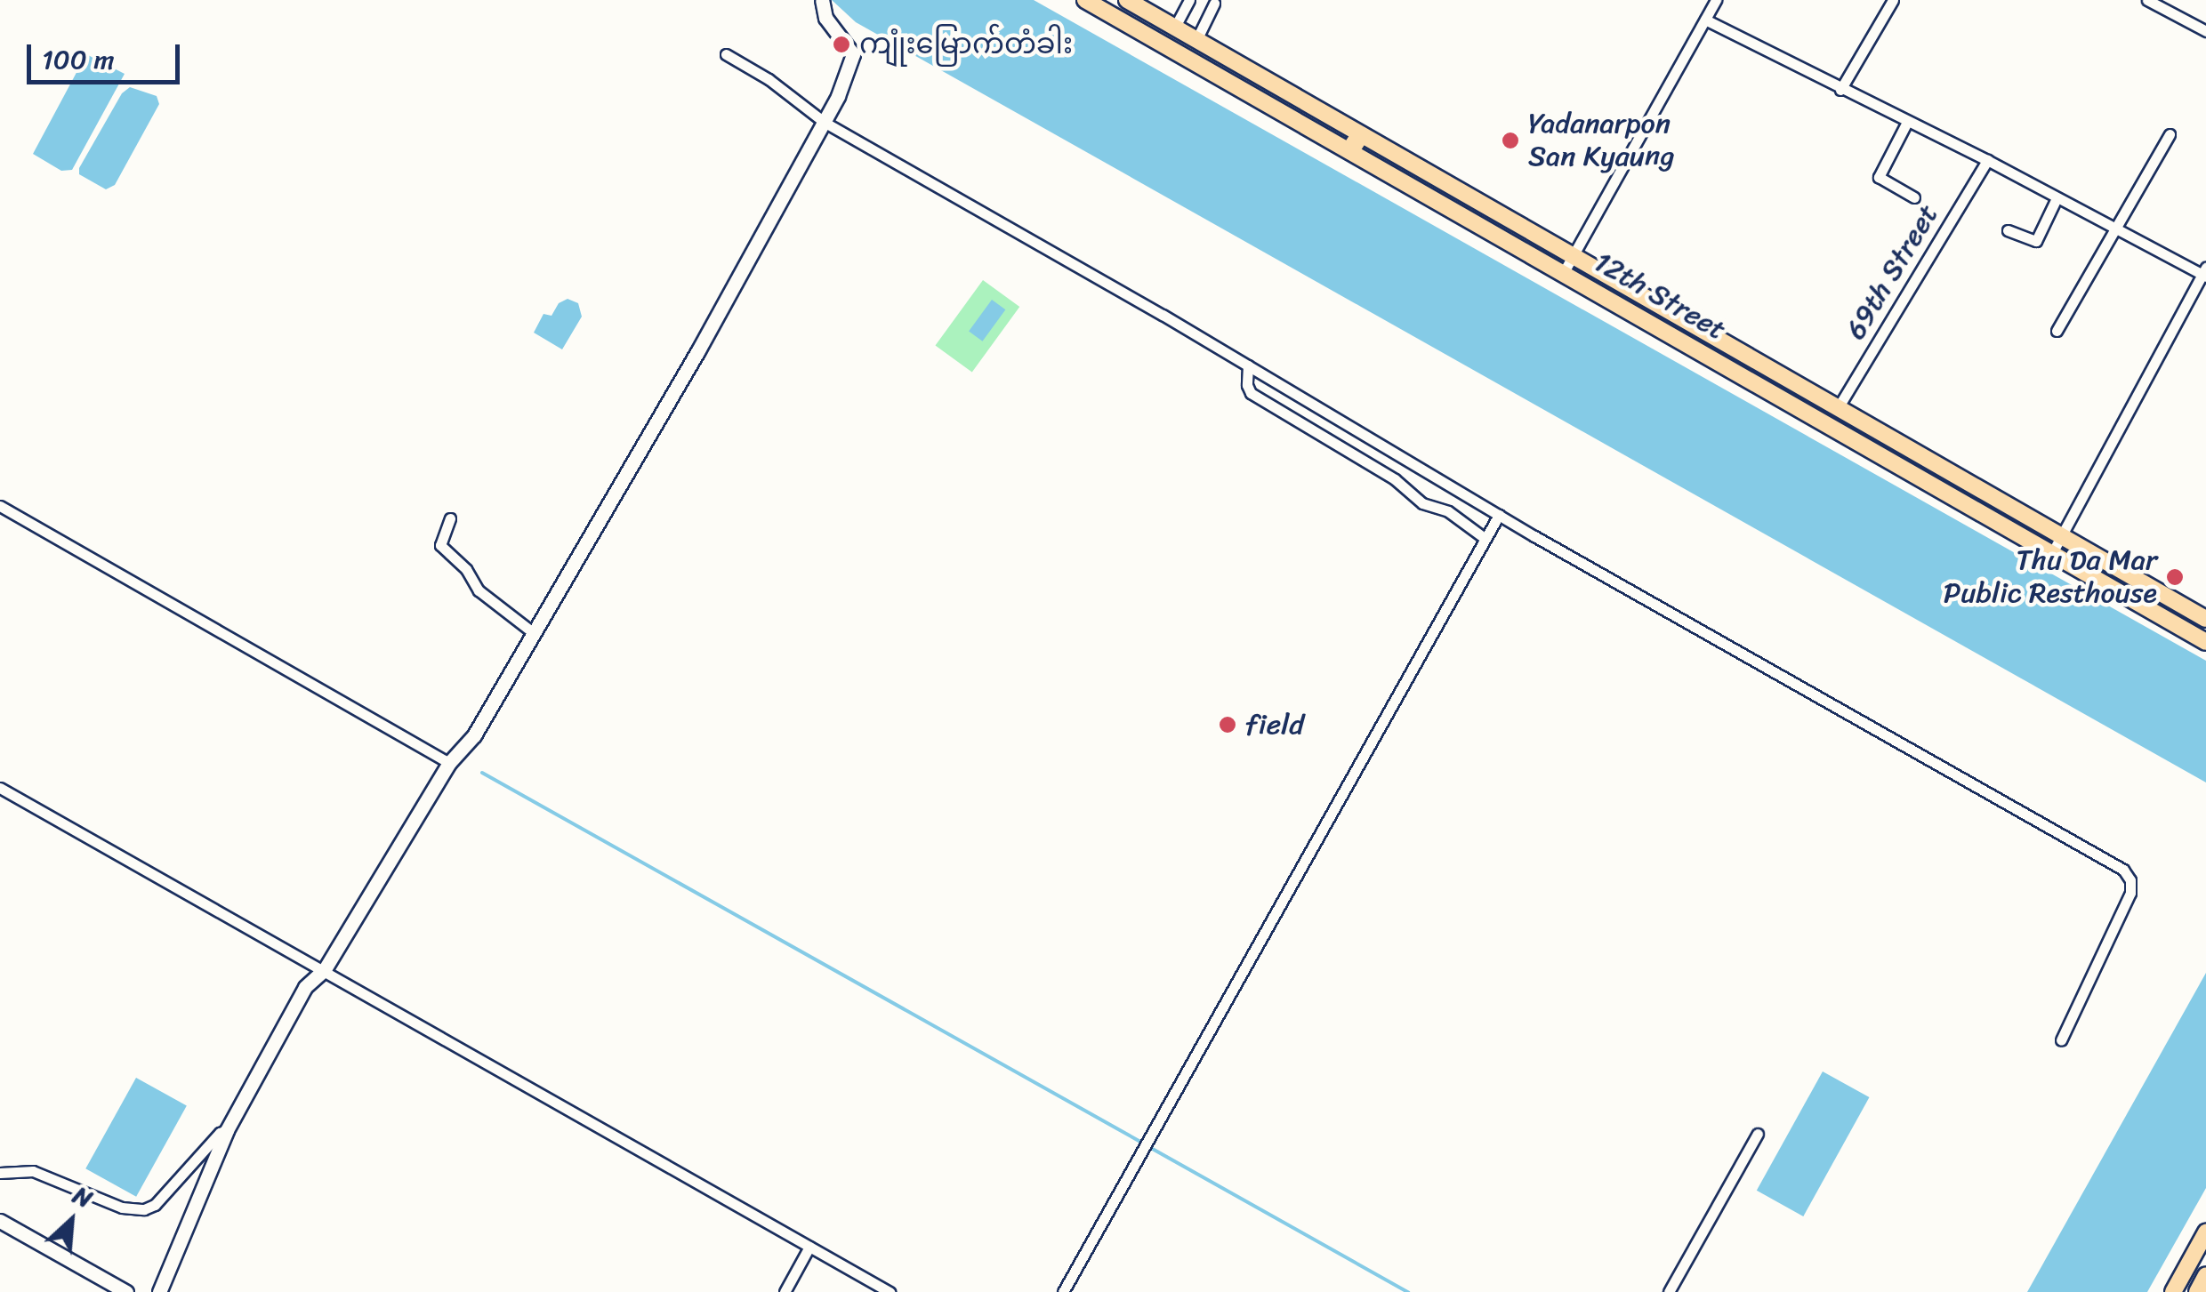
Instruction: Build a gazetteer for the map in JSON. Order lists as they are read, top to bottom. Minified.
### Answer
{"streets":{"main road":["12th Street"],"street":["69th Street"]},"crossings":[["69th Street","12th Street"]],"places":["ကျုံးမြောက်တံခါး","Yadanarpon San Kyaung","Thu Da Mar Public Resthouse","field"],"scale_bar":"100 m","north":"top right"}
